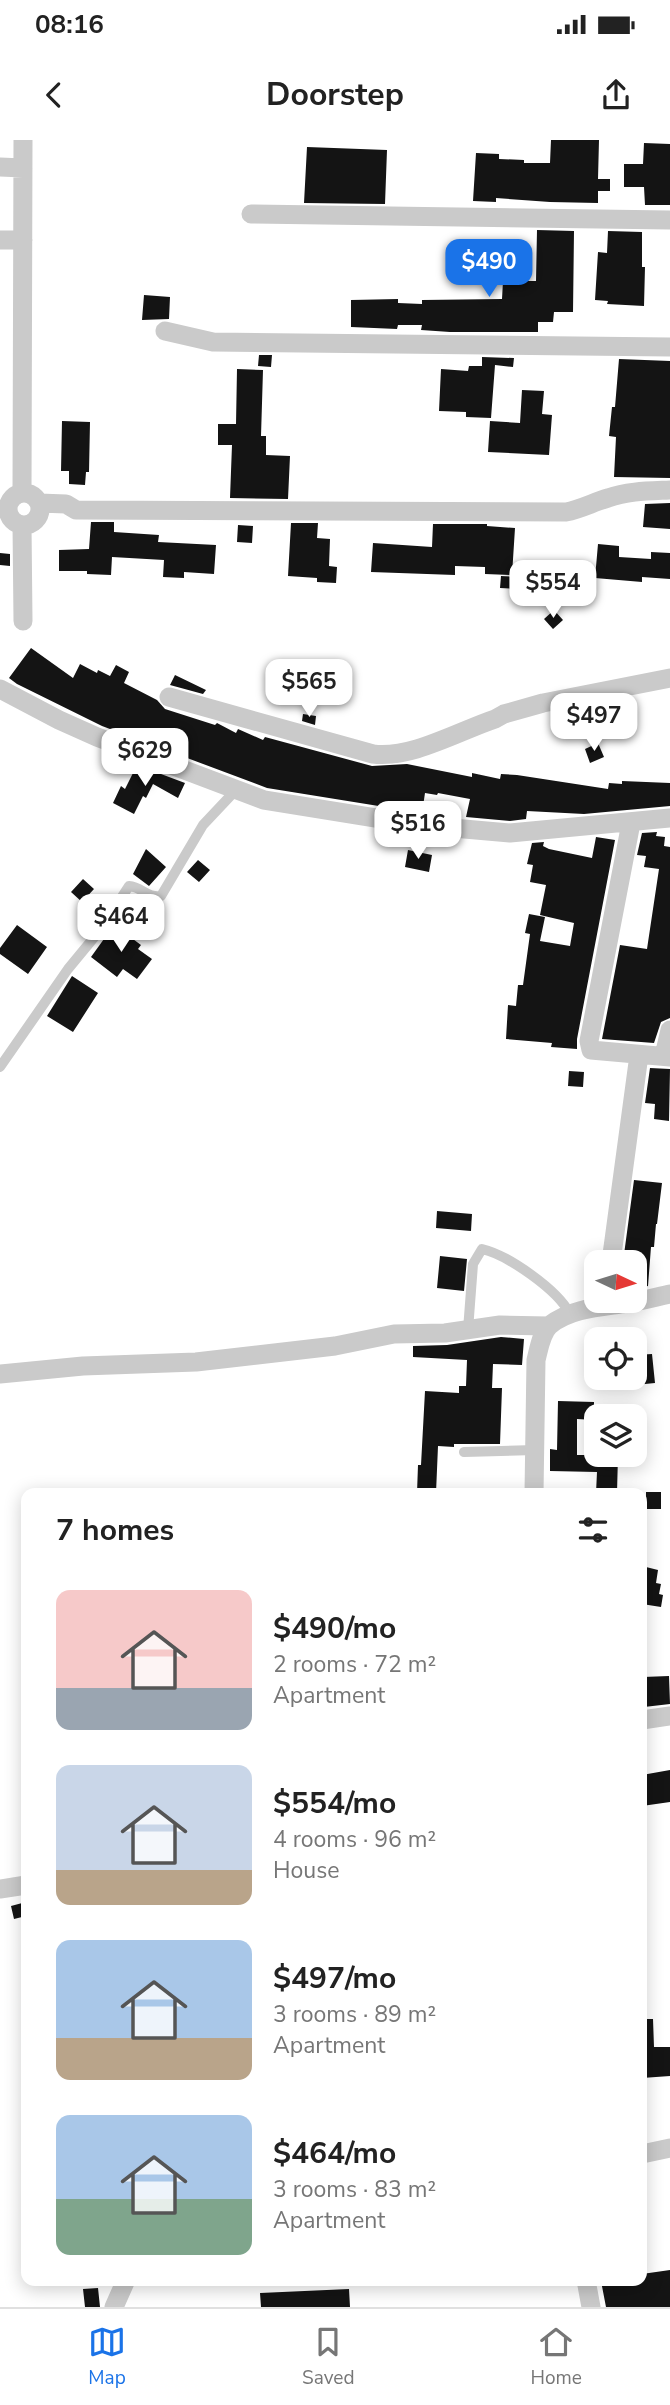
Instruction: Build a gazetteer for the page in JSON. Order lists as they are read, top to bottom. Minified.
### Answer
{"north":"right","page":{"status":"08:16","header":"Doorstep","price":["$490","$554","$565","$497","$629","$516","$464"],"heading":"7 homes","list":[{"name":"$490/mo","note":"2 rooms · 72 m² · Apartment"},{"name":"$554/mo","note":"4 rooms · 96 m² · House"},{"name":"$497/mo","note":"3 rooms · 89 m² · Apartment"},{"name":"$464/mo","note":"3 rooms · 83 m² · Apartment"}],"tabs":["Map","Saved","Home"]}}
